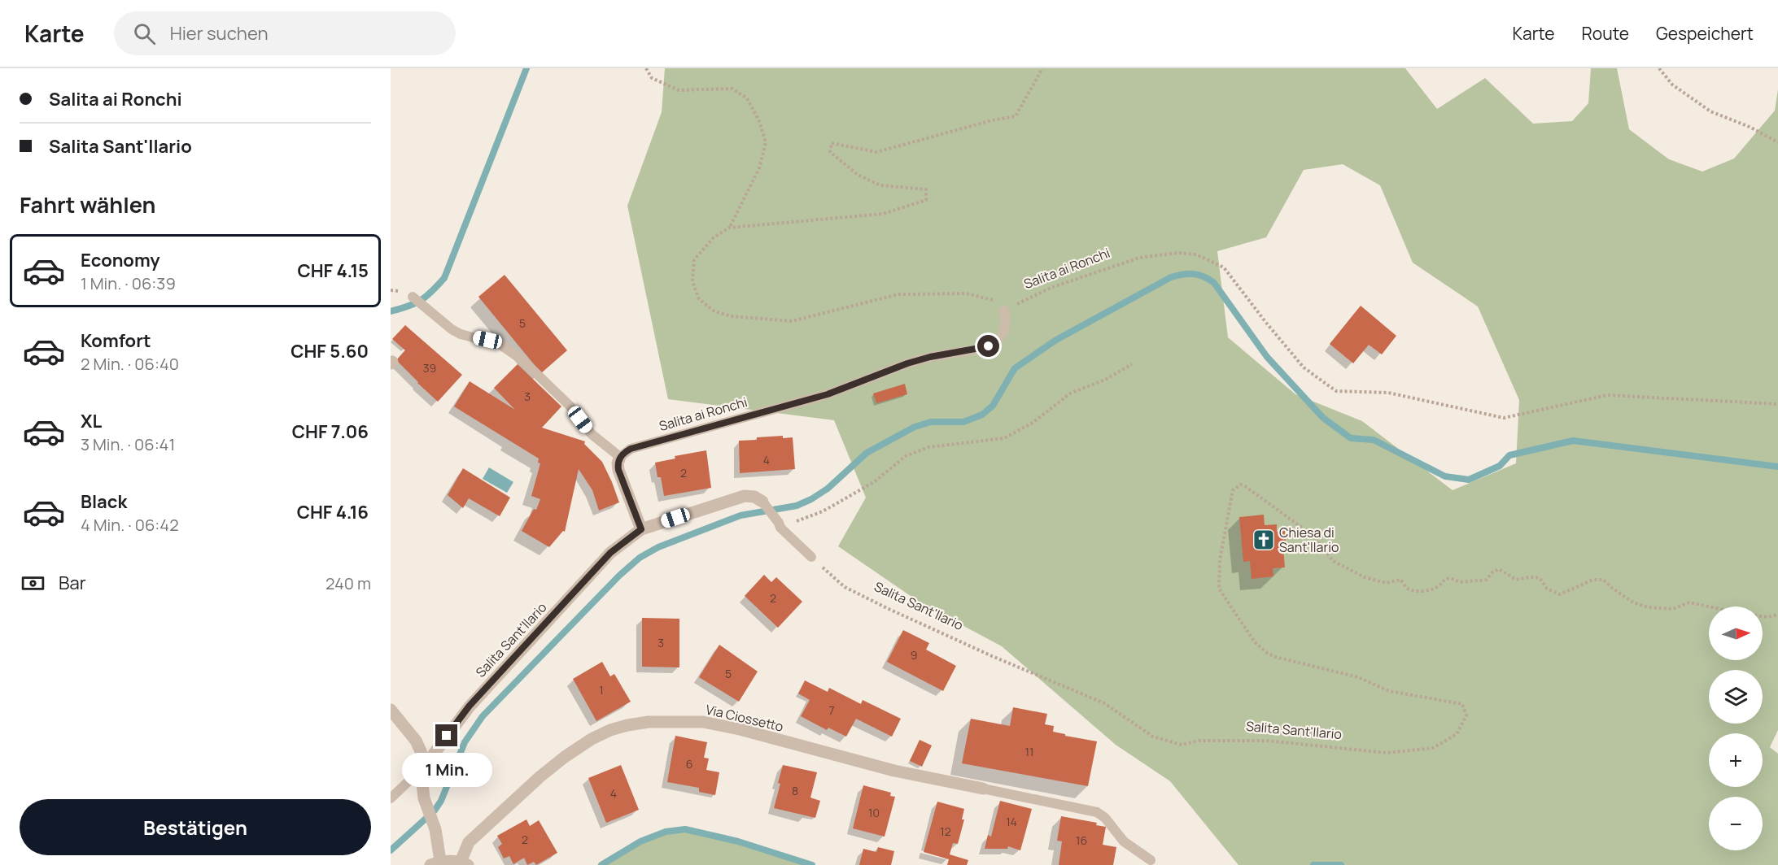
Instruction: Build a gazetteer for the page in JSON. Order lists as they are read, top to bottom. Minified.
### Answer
{"streets":{"street":["Salita Sant'Ilario","Via Ciossetto"],"lane":["Salita ai Ronchi"]},"places":{"church":["Chiesa di Sant'Ilario"]},"house_numbers":["5","39","3","4","2","2","3","9","5","1","7","11","6","8","4","10","14","12","2","16"],"north":"right","page":{"header":"Karte","search":"Hier suchen","nav":["Karte","Route","Gespeichert"],"banner":["Salita ai Ronchi","Salita Sant'Ilario"],"heading":"Fahrt wählen","list":[{"name":"Economy","note":"1 Min. · 06:39","value":"CHF 4.15"},{"name":"Komfort","note":"2 Min. · 06:40","value":"CHF 5.60"},{"name":"XL","note":"3 Min. · 06:41","value":"CHF 7.06"},{"name":"Black","note":"4 Min. · 06:42","value":"CHF 4.16"}],"pay":["Bar","240 m"],"map_buttons":["+","−"],"bubble":"1 Min.","buttons":"Bestätigen"}}
